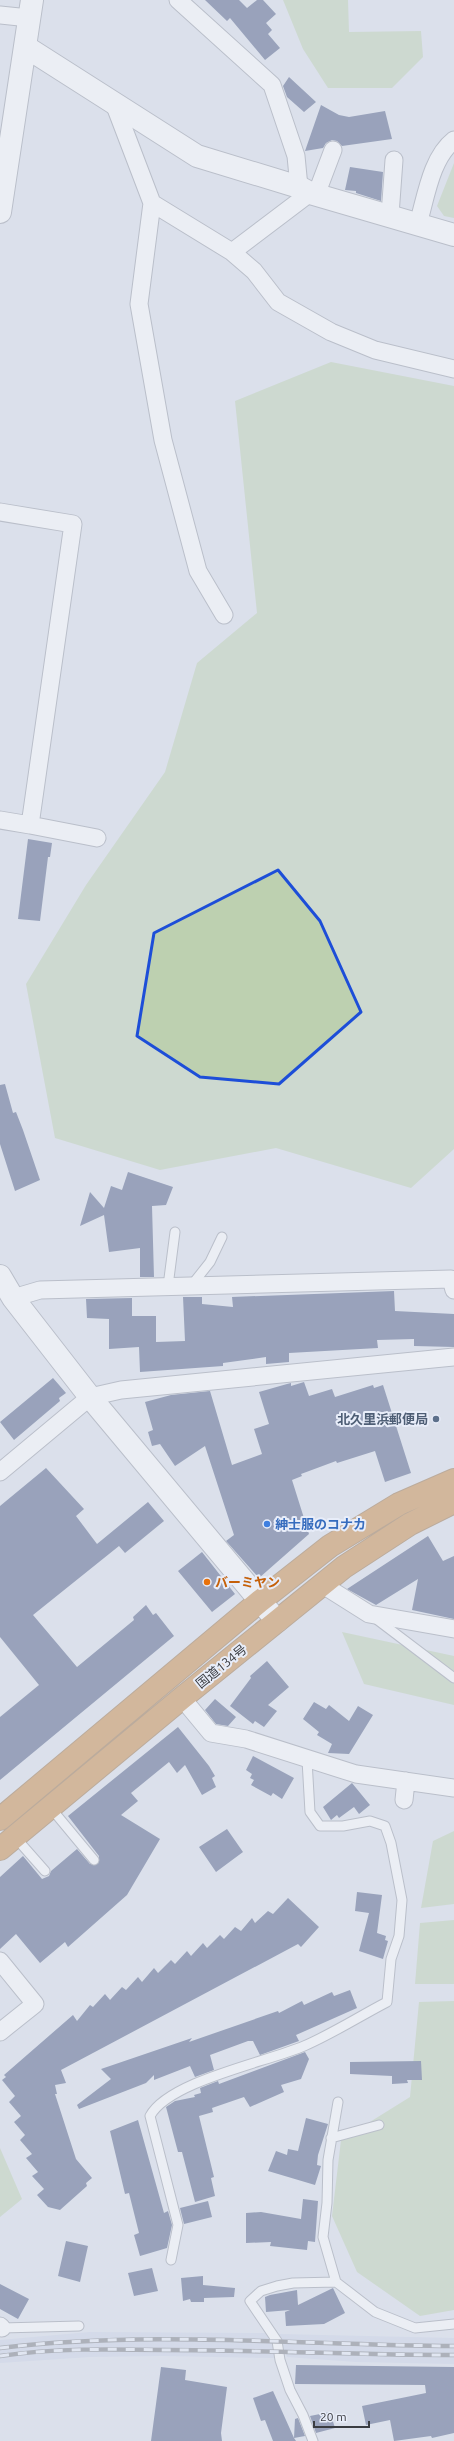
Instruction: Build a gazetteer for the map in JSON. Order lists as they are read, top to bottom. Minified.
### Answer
{"streets":{"highway":["国道134号"]},"places":["北久里浜郵便局","紳士服のコナカ","バーミヤン"],"scale_bar":"20 m"}
